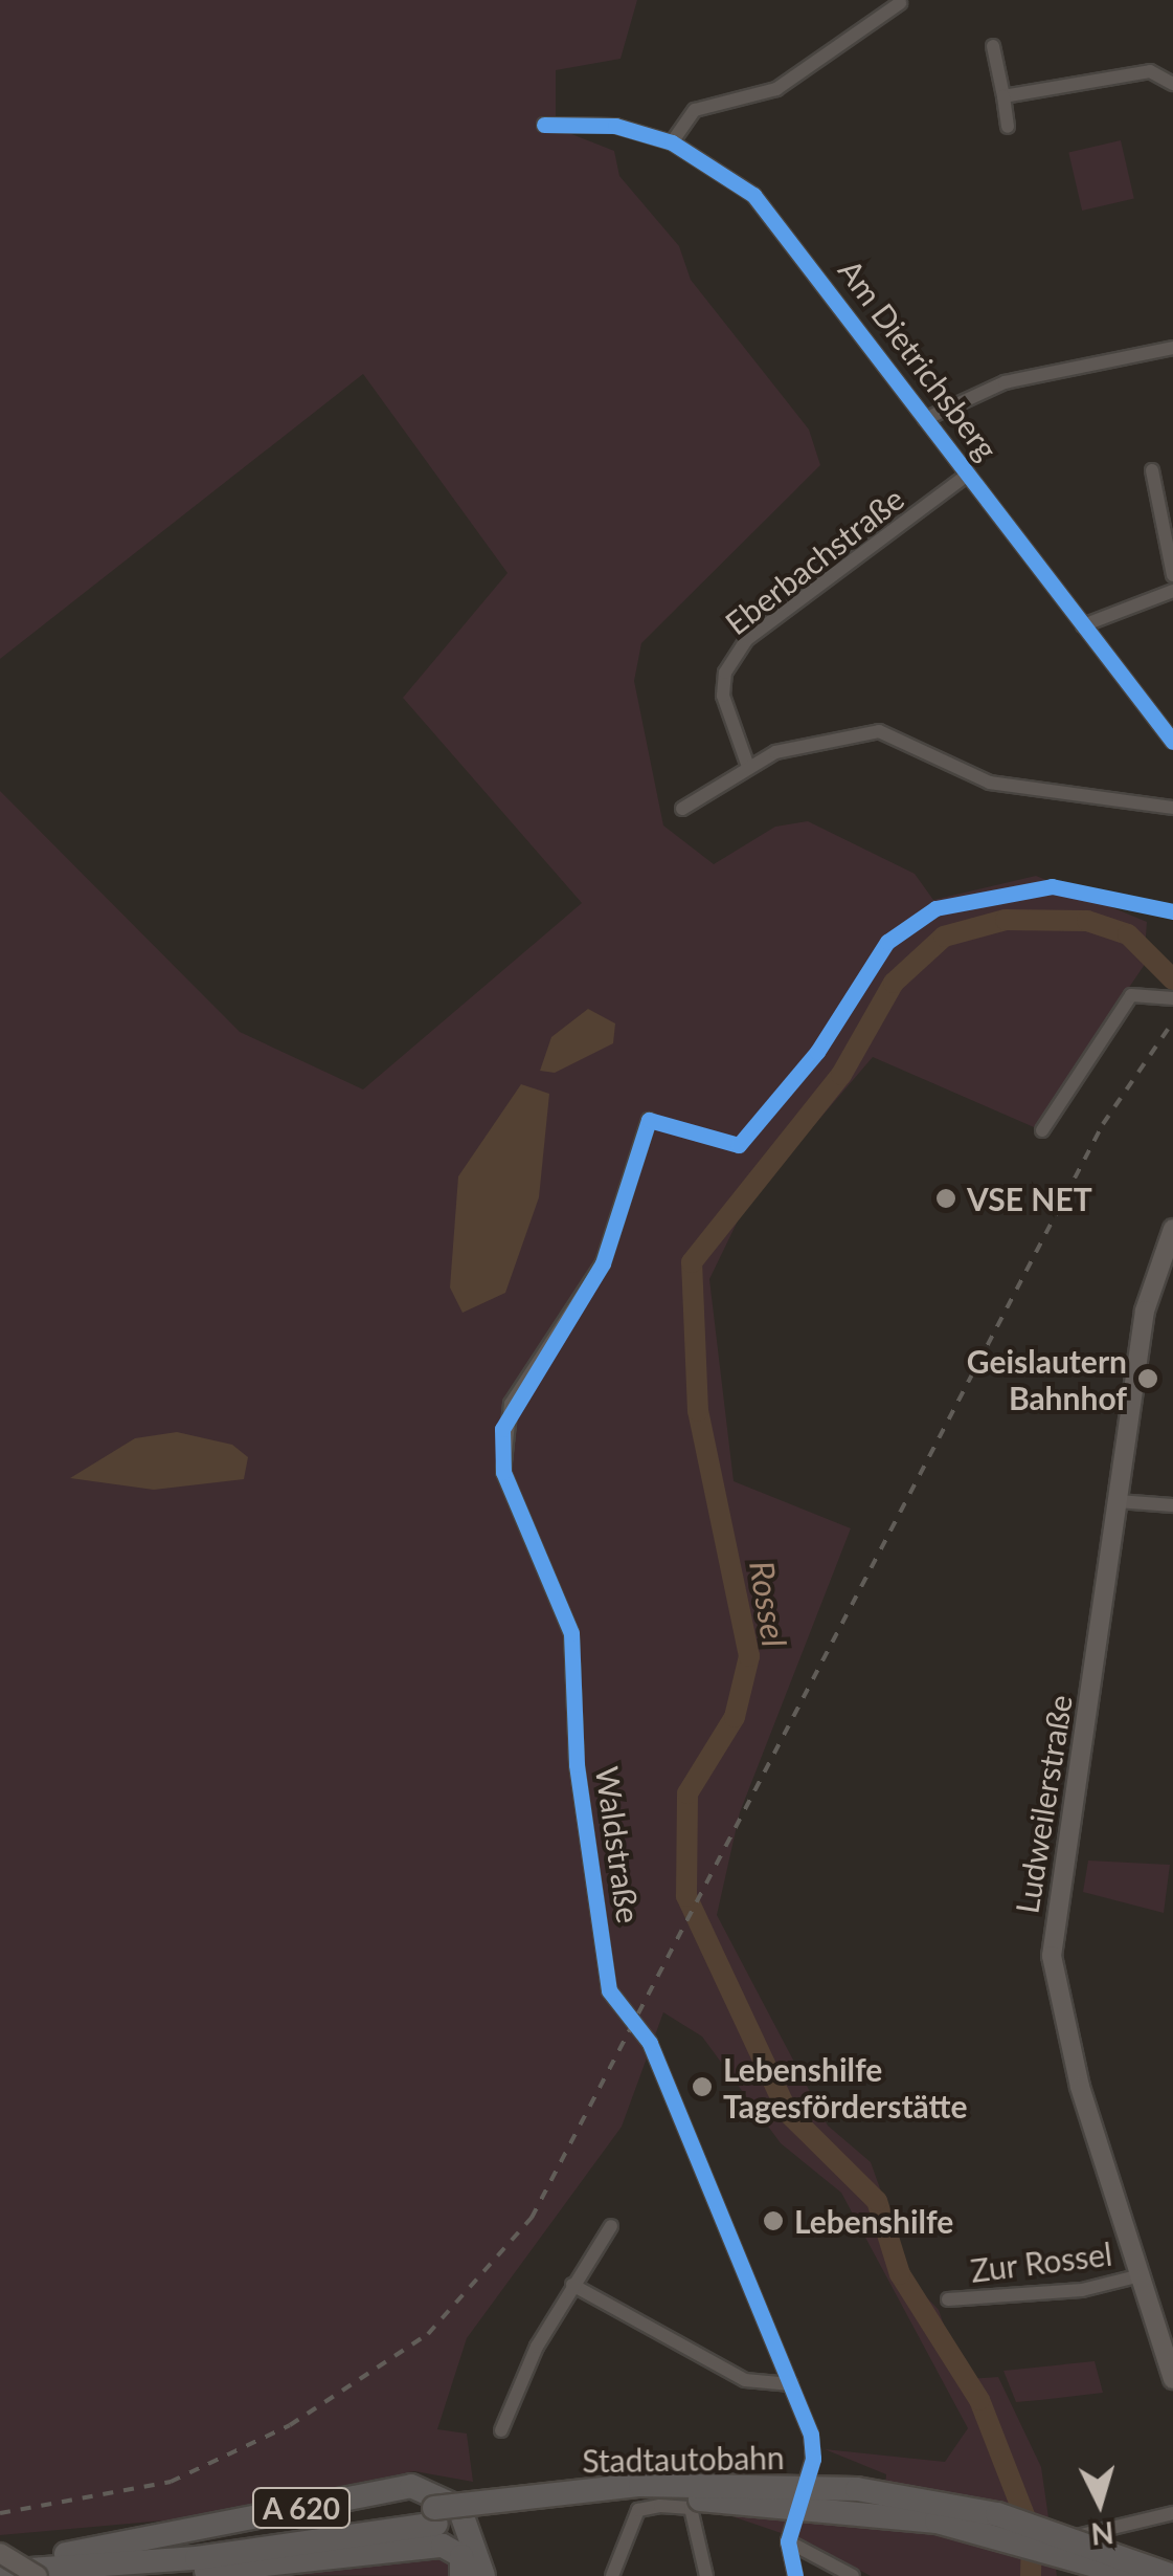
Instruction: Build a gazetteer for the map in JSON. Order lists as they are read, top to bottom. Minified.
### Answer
{"streets":{"highway":["Stadtautobahn","A 620"],"main road":["Ludweilerstraße"],"street":["Am Dietrichsberg","Eberbachstraße","Waldstraße","Zur Rossel"]},"crossings":[["Am Dietrichsberg","Eberbachstraße"],["Ludweilerstraße","Zur Rossel"],["Stadtautobahn","A 620"]],"water":["Rossel"],"places":["VSE NET","Geislautern Bahnhof","Lebenshilfe Tagesförderstätte","Lebenshilfe"],"north":"bottom"}
